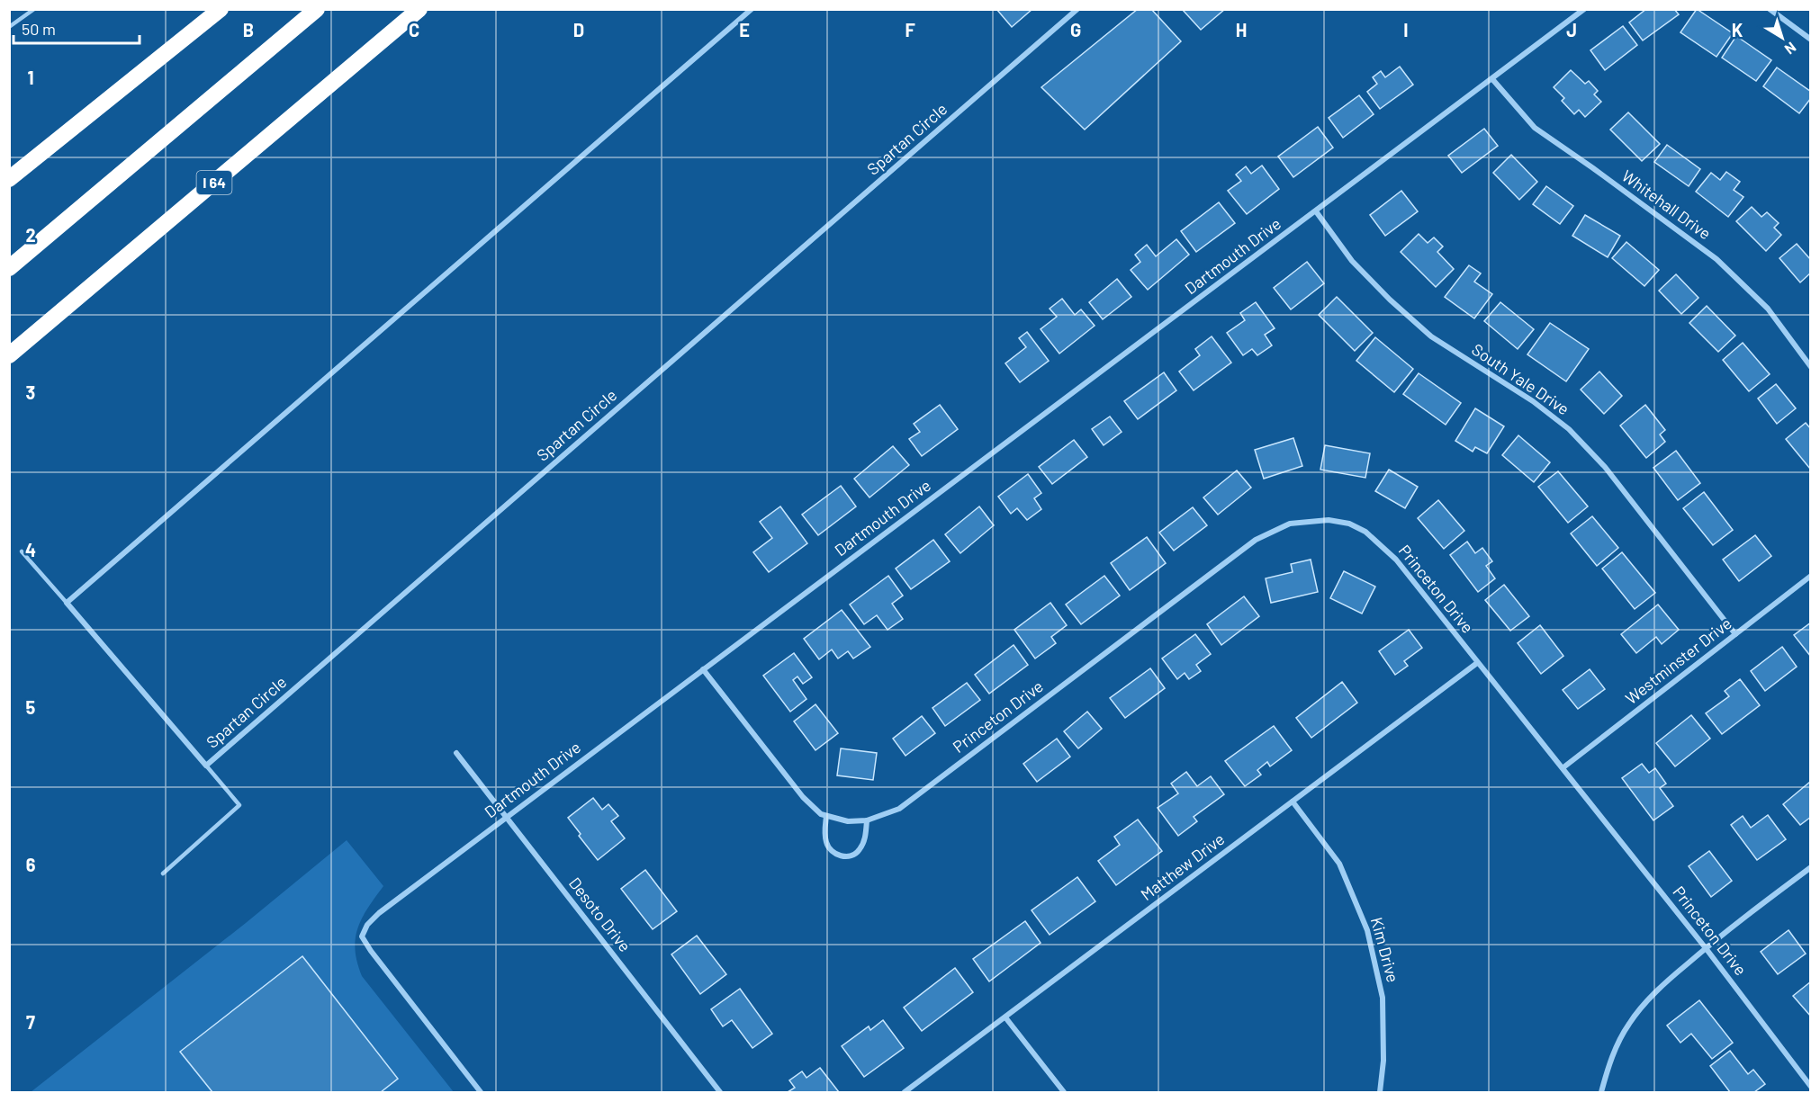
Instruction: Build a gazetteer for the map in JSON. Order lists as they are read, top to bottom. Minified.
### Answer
{"streets":{"highway":["I 64"],"street":["Spartan Circle","Whitehall Drive","Dartmouth Drive","South Yale Drive","Princeton Drive","Westminster Drive","Matthew Drive","Desoto Drive","Kim Drive"]},"crossings":[["Whitehall Drive","Dartmouth Drive"],["Dartmouth Drive","South Yale Drive"],["Dartmouth Drive","Princeton Drive"],["Dartmouth Drive","Desoto Drive"],["South Yale Drive","Westminster Drive"],["Princeton Drive","Westminster Drive"],["Princeton Drive","Matthew Drive"],["Matthew Drive","Kim Drive"]],"scale_bar":"50 m","north":"bottom right","grid":{"columns":["B","C","D","E","F","G","H","I","J","K"],"rows":["1","2","3","4","5","6","7"]}}
